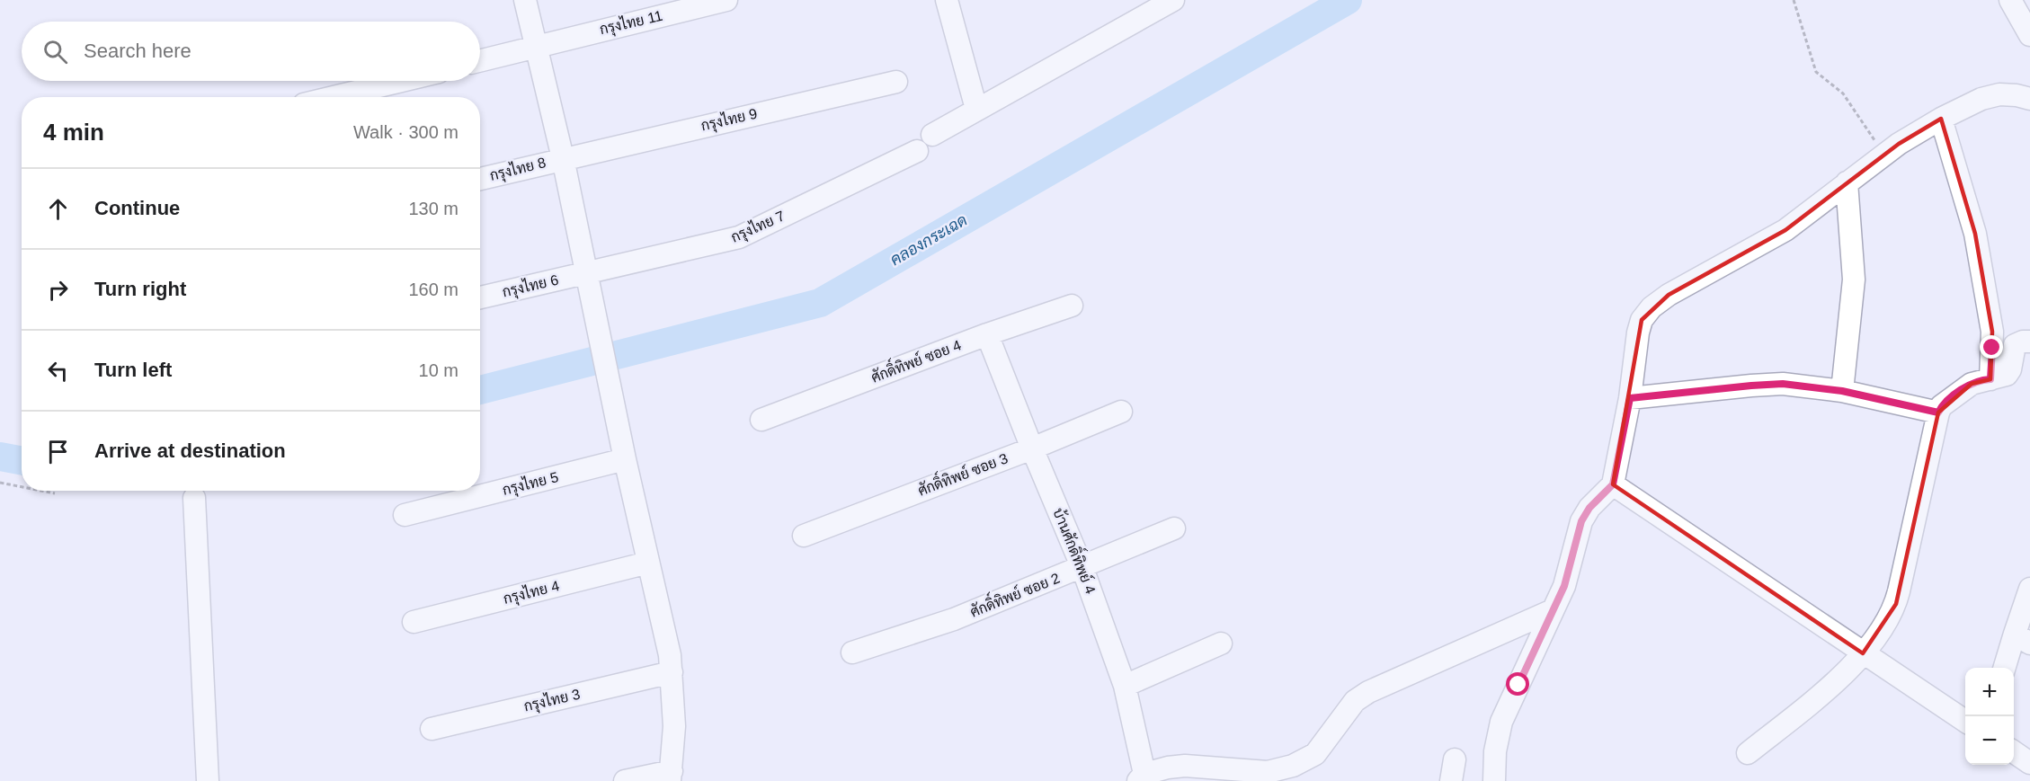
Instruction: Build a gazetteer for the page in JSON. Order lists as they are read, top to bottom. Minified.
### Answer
{"streets":{"street":["กรุงไทย 11","กรุงไทย 9","กรุงไทย 8","กรุงไทย 7","กรุงไทย 6","ศักดิ์ทิพย์ ซอย 4","ศักดิ์ทิพย์ ซอย 3","กรุงไทย 5","บ้านศักดิ์ทิพย์ 4","กรุงไทย 4","ศักดิ์ทิพย์ ซอย 2","กรุงไทย 3"]},"crossings":[["กรุงไทย 9","กรุงไทย 8"],["กรุงไทย 7","กรุงไทย 6"],["ศักดิ์ทิพย์ ซอย 4","บ้านศักดิ์ทิพย์ 4"],["ศักดิ์ทิพย์ ซอย 3","บ้านศักดิ์ทิพย์ 4"],["บ้านศักดิ์ทิพย์ 4","ศักดิ์ทิพย์ ซอย 2"]],"water":["คลองกระเฉด"],"page":{"search":"Search here","heading":["4 min","Walk · 300 m"],"list":[["Continue","130 m"],["Turn right","160 m"],["Turn left","10 m"],"Arrive at destination"],"map_buttons":["+","−"]}}
